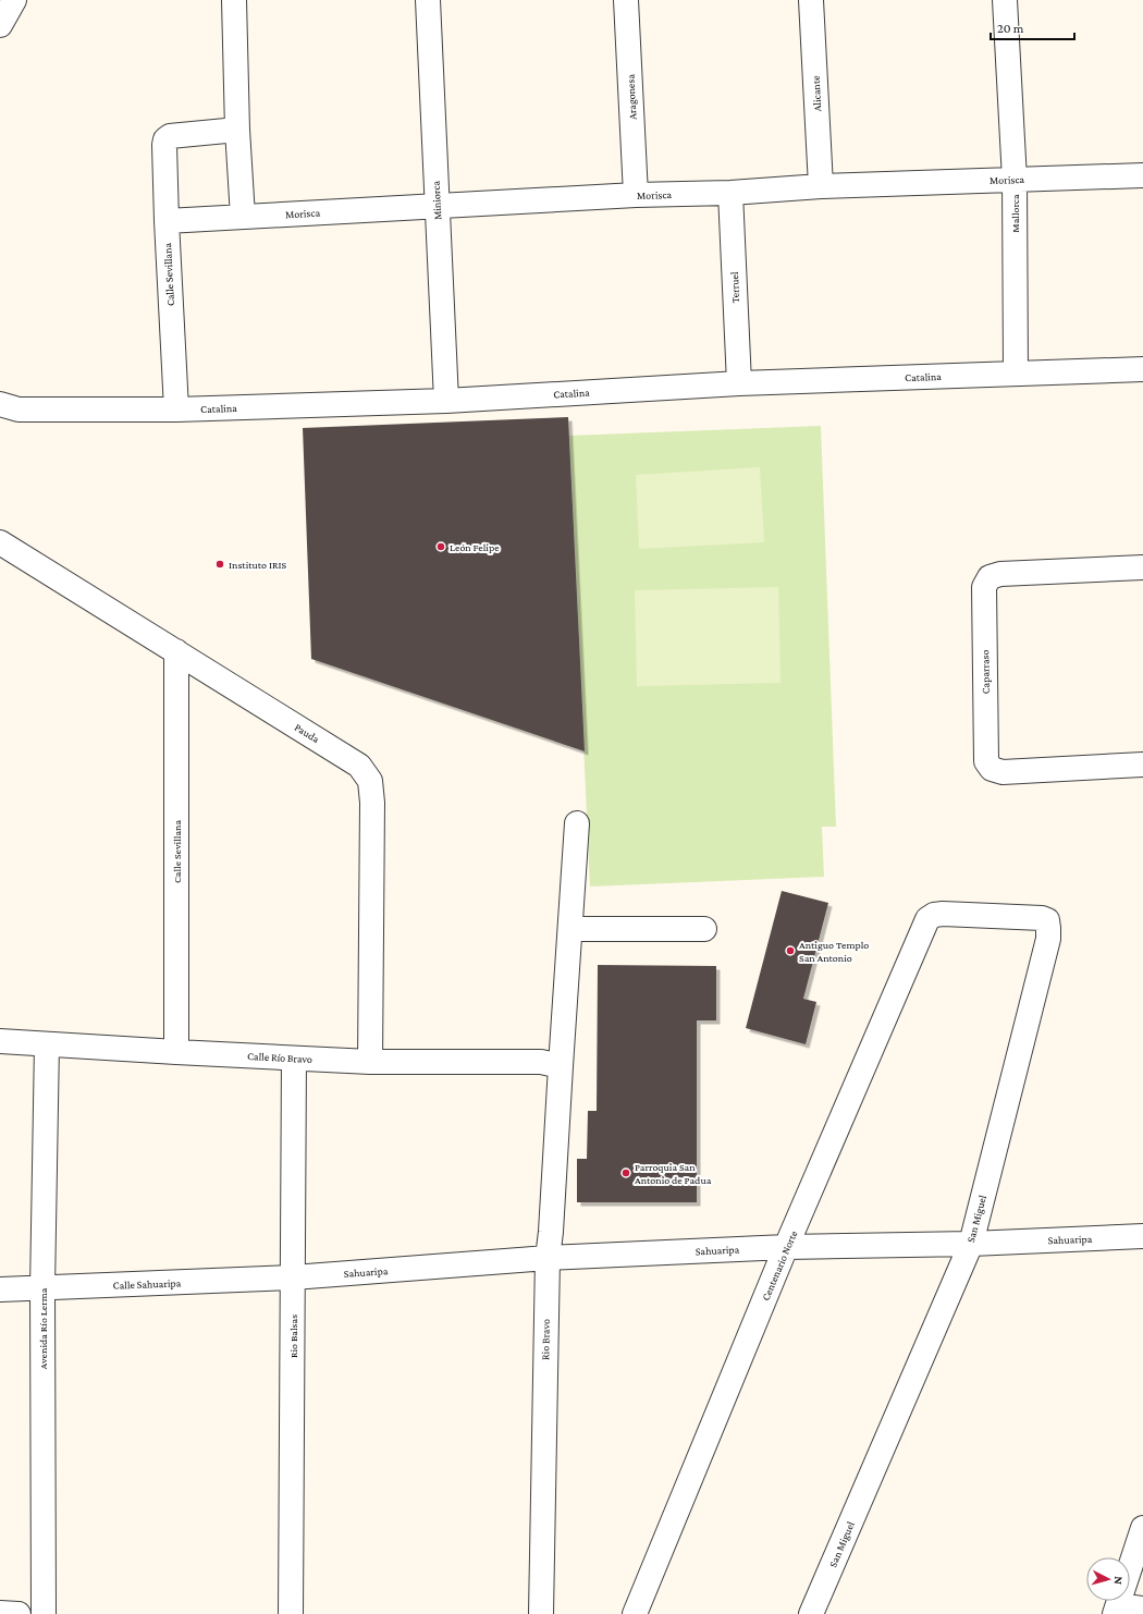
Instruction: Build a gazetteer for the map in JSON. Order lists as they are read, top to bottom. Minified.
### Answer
{"streets":{"street":["Alicante","Aragonesa","Morisca","Miniorca","Mallorca","Calle Sevillana","Terruel","Catalina","Caparraso","Pauda","Calle Río Bravo","San Miguel","Sahuaripa","Centenario Norte","Calle Sahuaripa","Avenida Río Lerma","Rio Balsas","Rio Bravo"]},"crossings":[["Alicante","Morisca"],["Aragonesa","Morisca"],["Morisca","Miniorca"],["Morisca","Mallorca"],["Morisca","Calle Sevillana"],["Morisca","Terruel"],["Miniorca","Catalina"],["Mallorca","Catalina"],["Calle Sevillana","Catalina"],["Calle Sevillana","Pauda"],["Calle Sevillana","Calle Río Bravo"],["Terruel","Catalina"],["Pauda","Calle Río Bravo"],["Calle Río Bravo","Avenida Río Lerma"],["Calle Río Bravo","Rio Balsas"],["Calle Río Bravo","Rio Bravo"],["San Miguel","Sahuaripa"],["San Miguel","Centenario Norte"],["Sahuaripa","Centenario Norte"],["Sahuaripa","Calle Sahuaripa"],["Sahuaripa","Rio Balsas"],["Sahuaripa","Rio Bravo"],["Calle Sahuaripa","Avenida Río Lerma"],["Calle Sahuaripa","Rio Balsas"]],"places":["León Felipe","Instituto IRIS","Antiguo Templo San Antonio","Parroquia San Antonio de Padua"],"scale_bar":"20 m","north":"right"}
